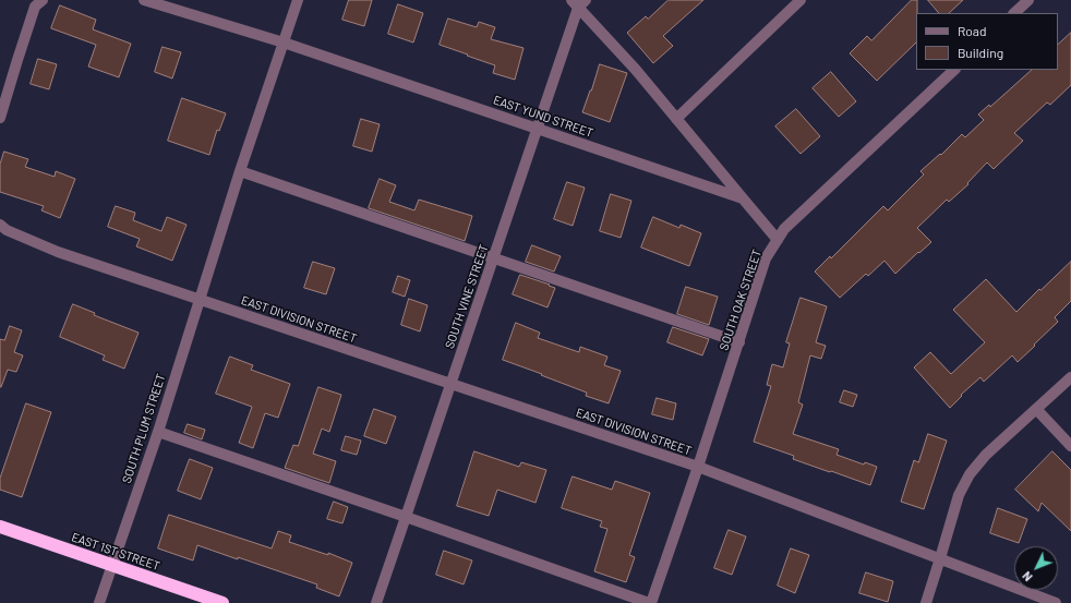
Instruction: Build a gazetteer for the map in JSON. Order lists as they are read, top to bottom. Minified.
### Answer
{"streets":{"highway":["EAST 1ST STREET"],"street":["EAST YUND STREET","SOUTH VINE STREET","SOUTH OAK STREET","EAST DIVISION STREET","SOUTH PLUM STREET"]},"crossings":[["EAST YUND STREET","SOUTH VINE STREET"],["EAST YUND STREET","SOUTH PLUM STREET"],["SOUTH VINE STREET","EAST DIVISION STREET"],["SOUTH OAK STREET","EAST DIVISION STREET"],["EAST DIVISION STREET","SOUTH PLUM STREET"],["SOUTH PLUM STREET","EAST 1ST STREET"]],"legend":["Road","Building"],"north":"bottom left"}
